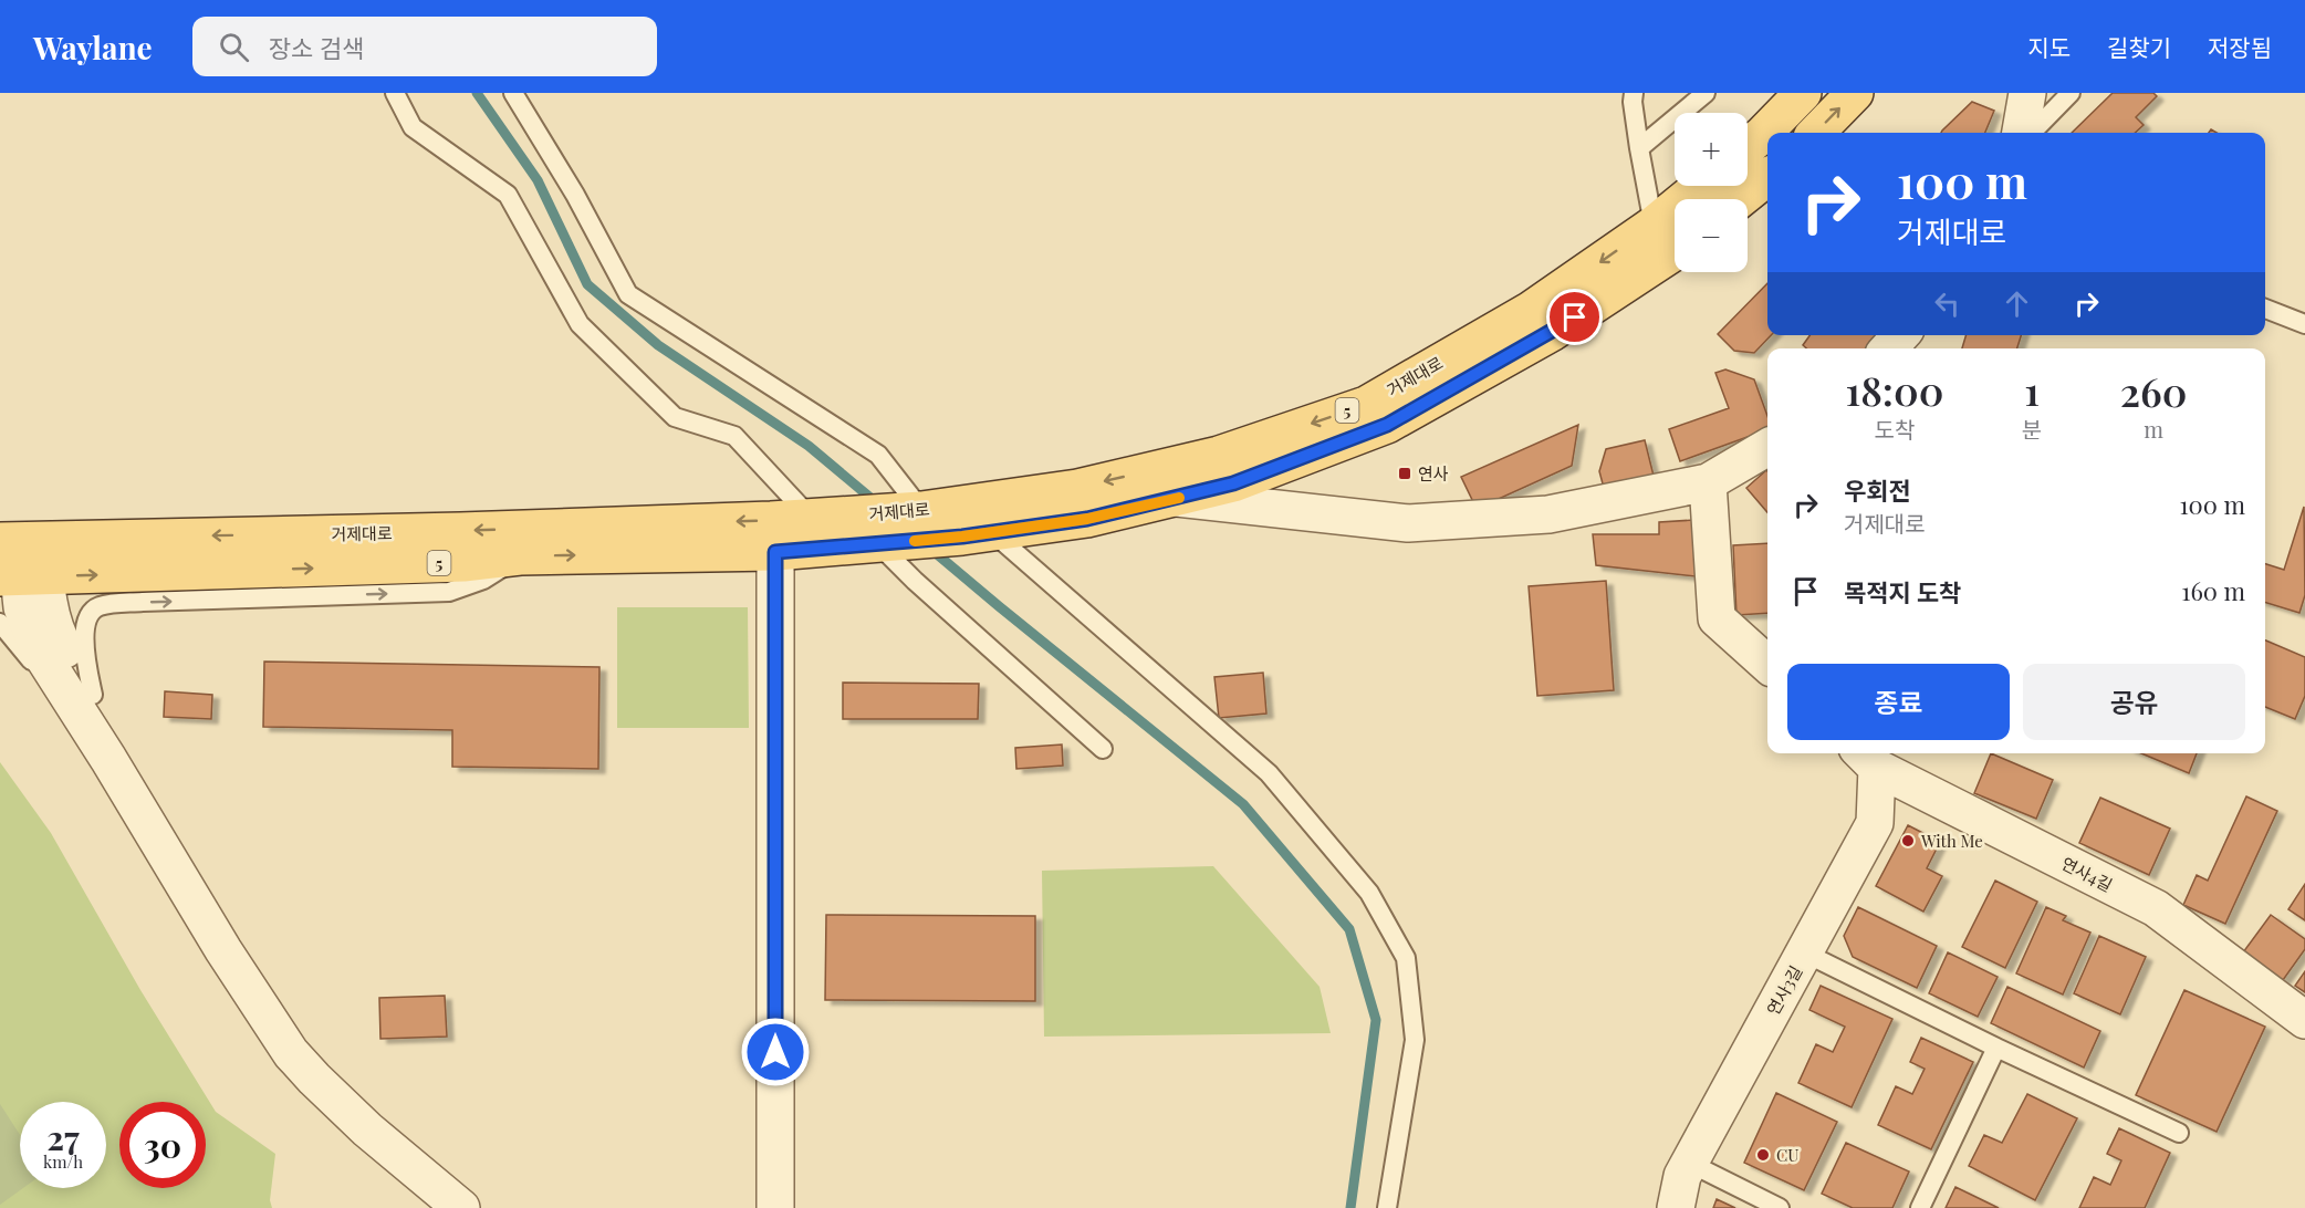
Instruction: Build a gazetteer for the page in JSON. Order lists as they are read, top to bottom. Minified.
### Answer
{"streets":{"main road":["거제대로","5"],"street":["연사4길","연사3길"]},"crossings":[["연사4길","연사3길"]],"places":{"transit":["연사"],"other":["With Me","CU"]},"page":{"header":"Waylane","search":"장소 검색","nav":["지도","길찾기","저장됨"],"map_buttons":["+","−"],"turn":["100 m","거제대로"],"eta":["18:00","도착","1","분","260","m"],"list":[{"name":"우회전","note":"거제대로","value":"100 m"},{"name":"목적지 도착","value":"160 m"}],"buttons":["종료","공유"],"speed":"27 km/h","limit":"30"}}
